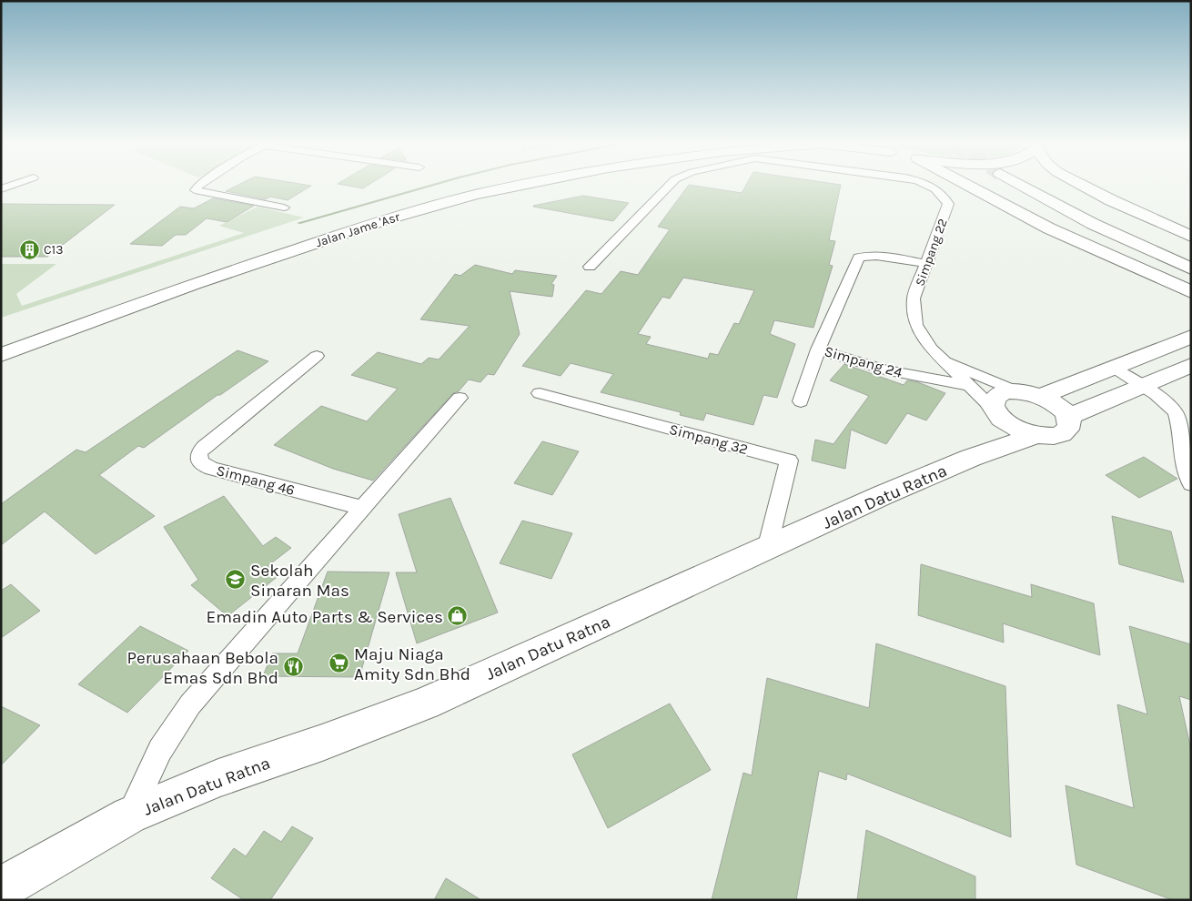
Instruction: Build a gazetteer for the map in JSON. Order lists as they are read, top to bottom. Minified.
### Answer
{"streets":{"main road":["Jalan Jame 'Asr","Jalan Datu Ratna"],"street":["Simpang 22","Simpang 24","Simpang 32","Simpang 46"]},"crossings":[["Simpang 22","Simpang 24"],["Simpang 22","Jalan Datu Ratna"],["Simpang 32","Jalan Datu Ratna"]],"places":{"building":["C13"],"school or university":["Sekolah Sinaran Mas"],"shop":["Emadin Auto Parts & Services"],"supermarket":["Maju Niaga Amity Sdn Bhd"],"restaurant":["Perusahaan Bebola Emas Sdn Bhd"]}}
